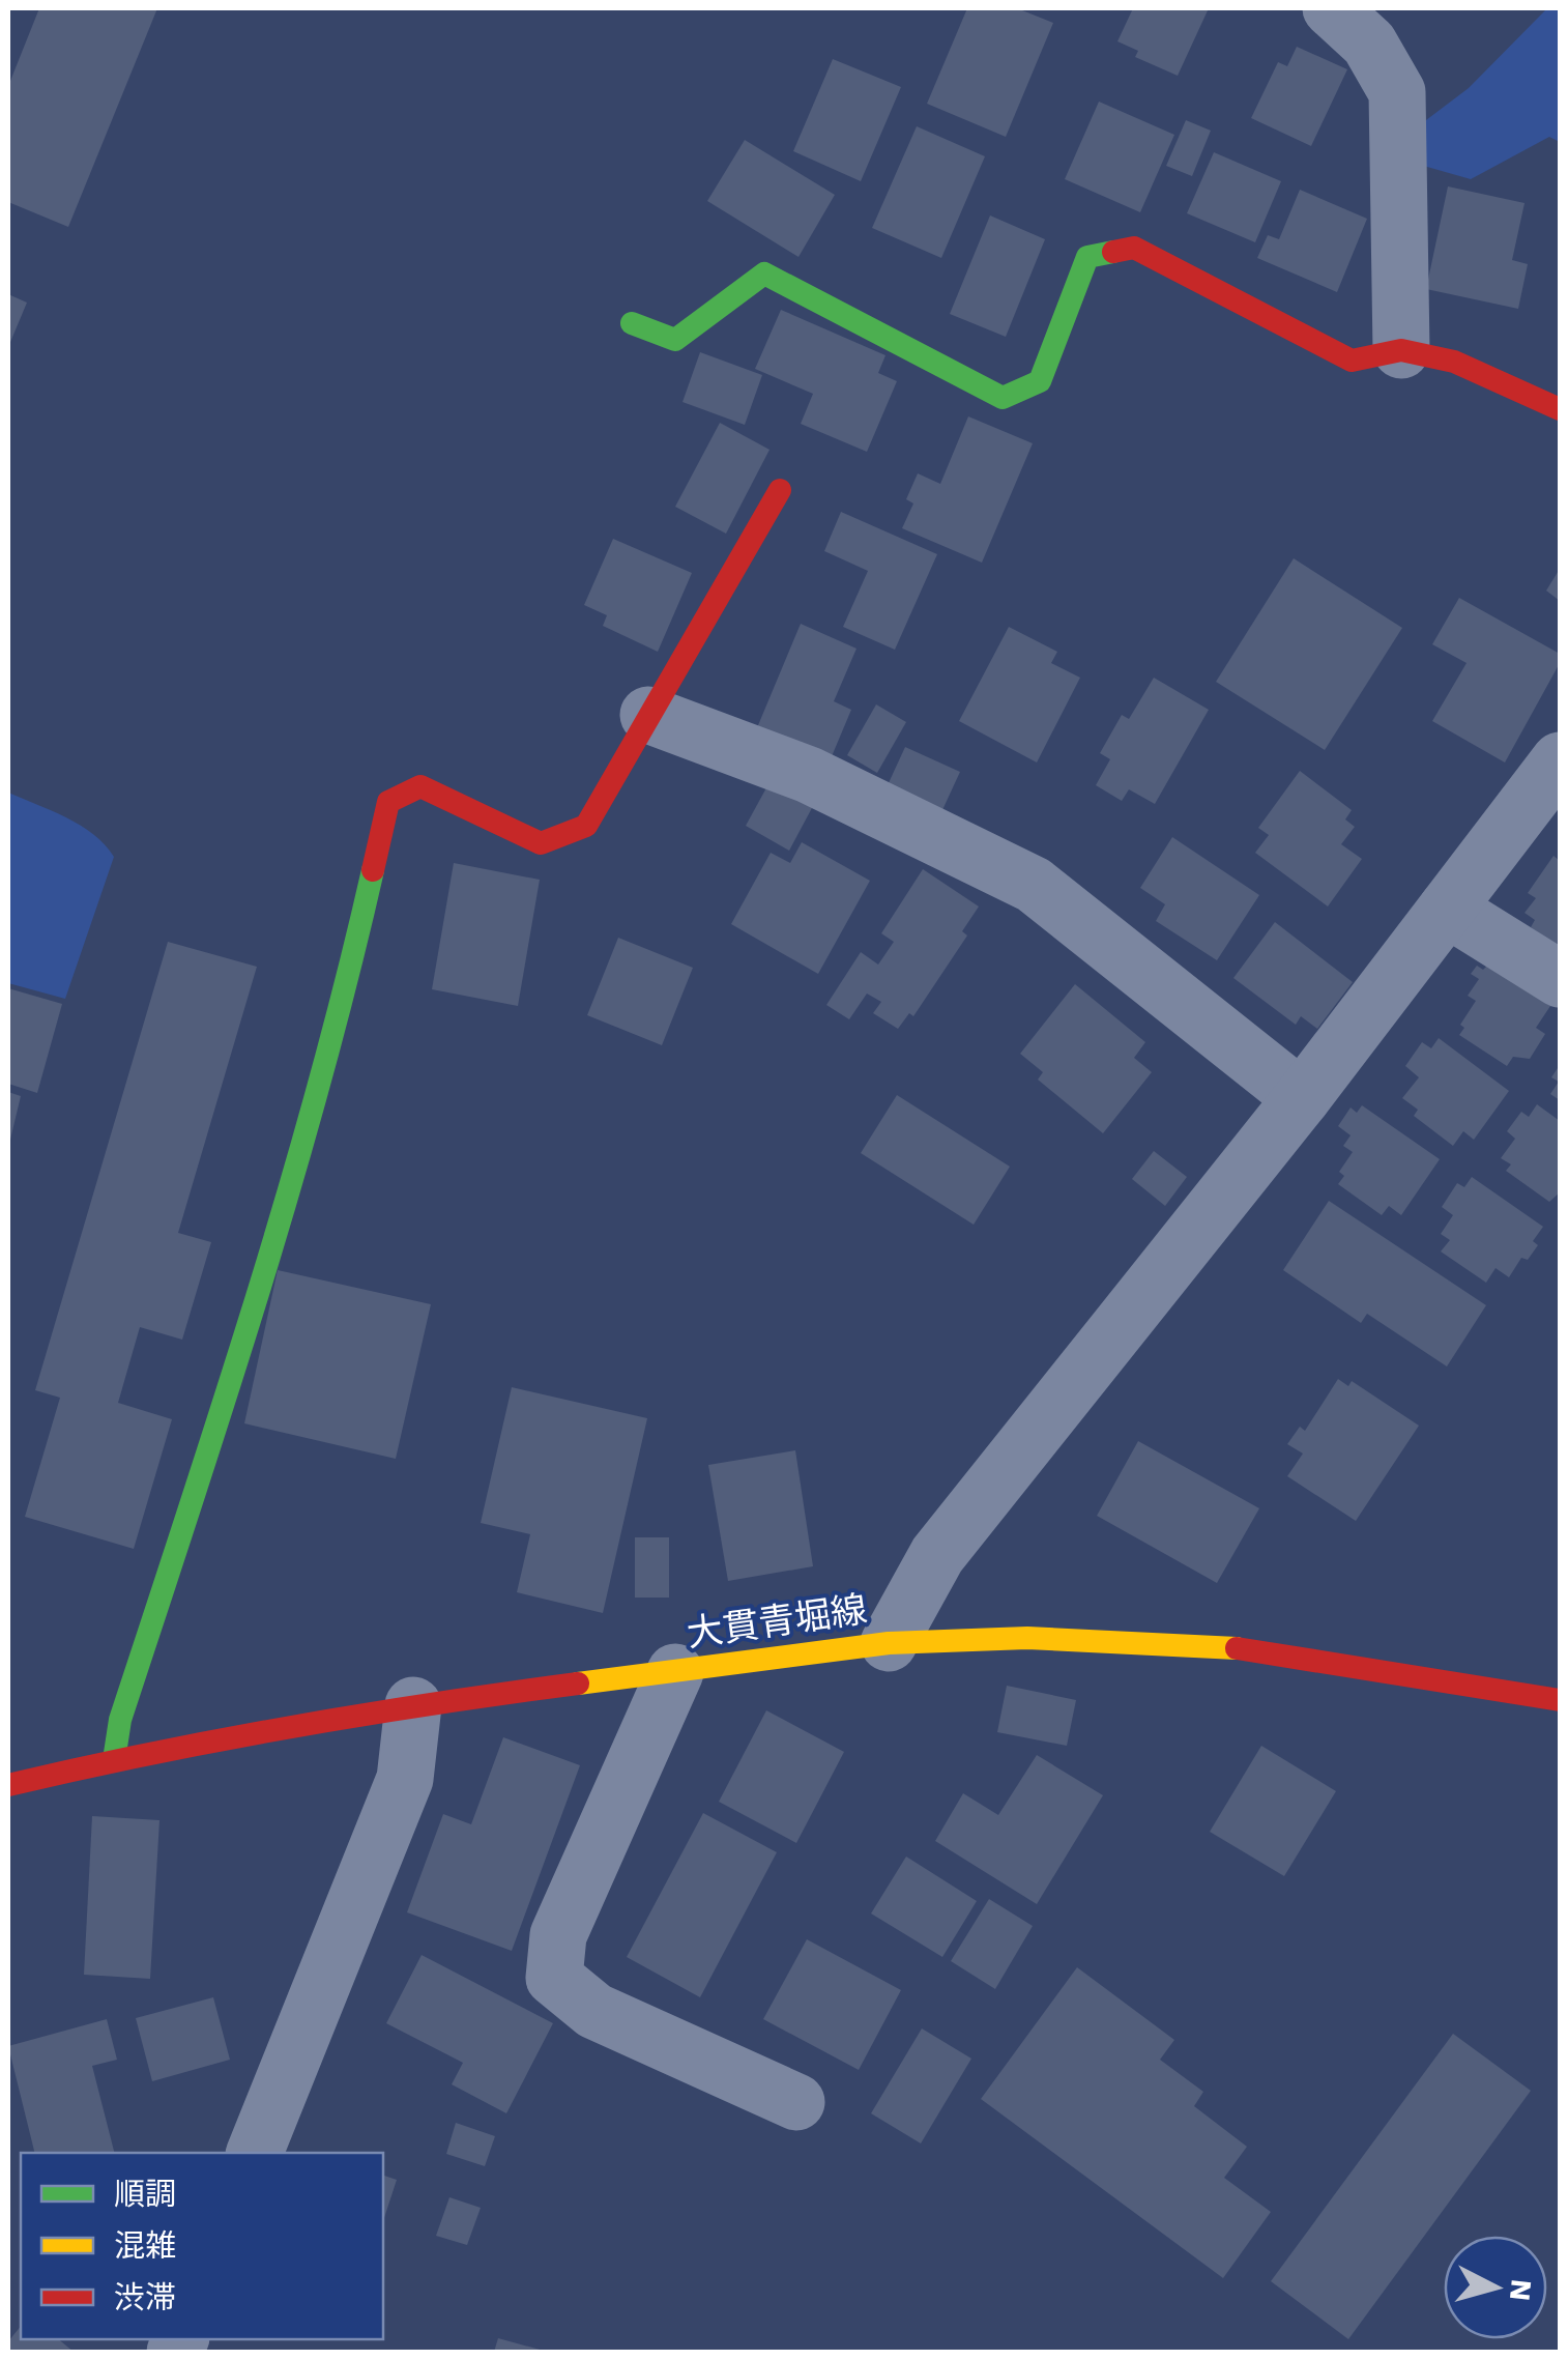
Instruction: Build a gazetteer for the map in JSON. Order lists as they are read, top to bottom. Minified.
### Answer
{"streets":{"street":["大貫青堀線"]},"legend":["順調","混雑","渋滞"],"north":"right"}
